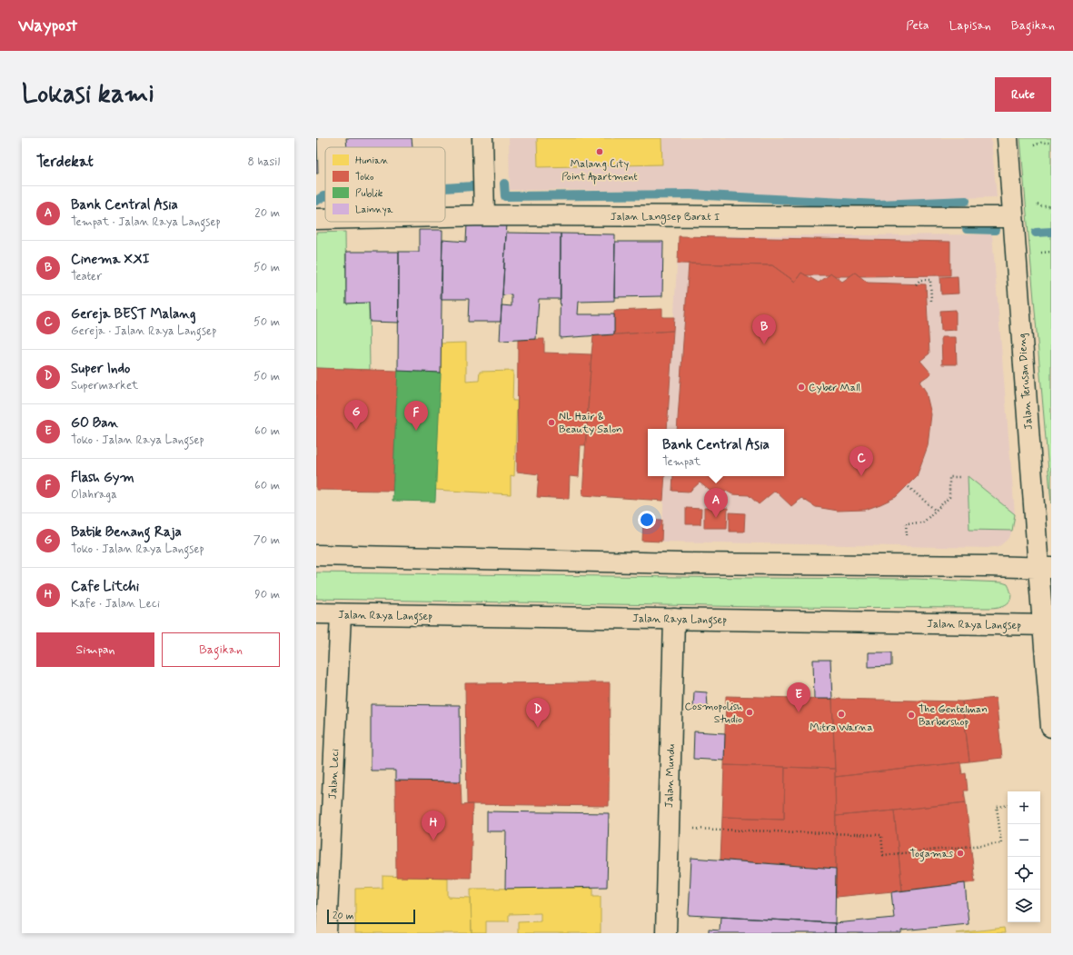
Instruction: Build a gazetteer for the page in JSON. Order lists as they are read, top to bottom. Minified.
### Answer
{"streets":{"street":["Jalan Langsep Barat I","Jalan Terusan Dieng","Jalan Raya Langsep","Jalan Leci","Jalan Mundu"]},"crossings":[["Jalan Langsep Barat I","Jalan Terusan Dieng"],["Jalan Terusan Dieng","Jalan Raya Langsep"],["Jalan Raya Langsep","Jalan Leci"],["Jalan Raya Langsep","Jalan Mundu"]],"places":["Malang City Point Apartment","Cyber Mall","NL Hair & Beauty Salon","Cosmopolish Studio","Mitra Warna","The Gentelman Barbershop","Togamas"],"legend":["Hunian","Toko","Publik","Lainnya"],"scale_bar":"20 m","page":{"header":"Waypost","nav":["Peta","Lapisan","Bagikan"],"buttons":["Rute",["Simpan","Bagikan"]],"title":"Lokasi kami","heading":["Terdekat","8 hasil"],"list":[{"mark":"A","name":"Bank Central Asia","note":"Tempat · Jalan Raya Langsep","value":"20 m"},{"mark":"B","name":"Cinema XXI","note":"Teater","value":"50 m"},{"mark":"C","name":"Gereja BEST Malang","note":"Gereja · Jalan Raya Langsep","value":"50 m"},{"mark":"D","name":"Super Indo","note":"Supermarket","value":"50 m"},{"mark":"E","name":"GO Ban","note":"Toko · Jalan Raya Langsep","value":"60 m"},{"mark":"F","name":"Flash Gym","note":"Olahraga","value":"60 m"},{"mark":"G","name":"Batik Benang Raja","note":"Toko · Jalan Raya Langsep","value":"70 m"},{"mark":"H","name":"Cafe Litchi","note":"Kafe · Jalan Leci","value":"90 m"}],"pins":["B","G","F","C","A","E","D","H"],"popup":["Bank Central Asia","Tempat"],"map_buttons":["+","−"],"scale":"20 m"}}
